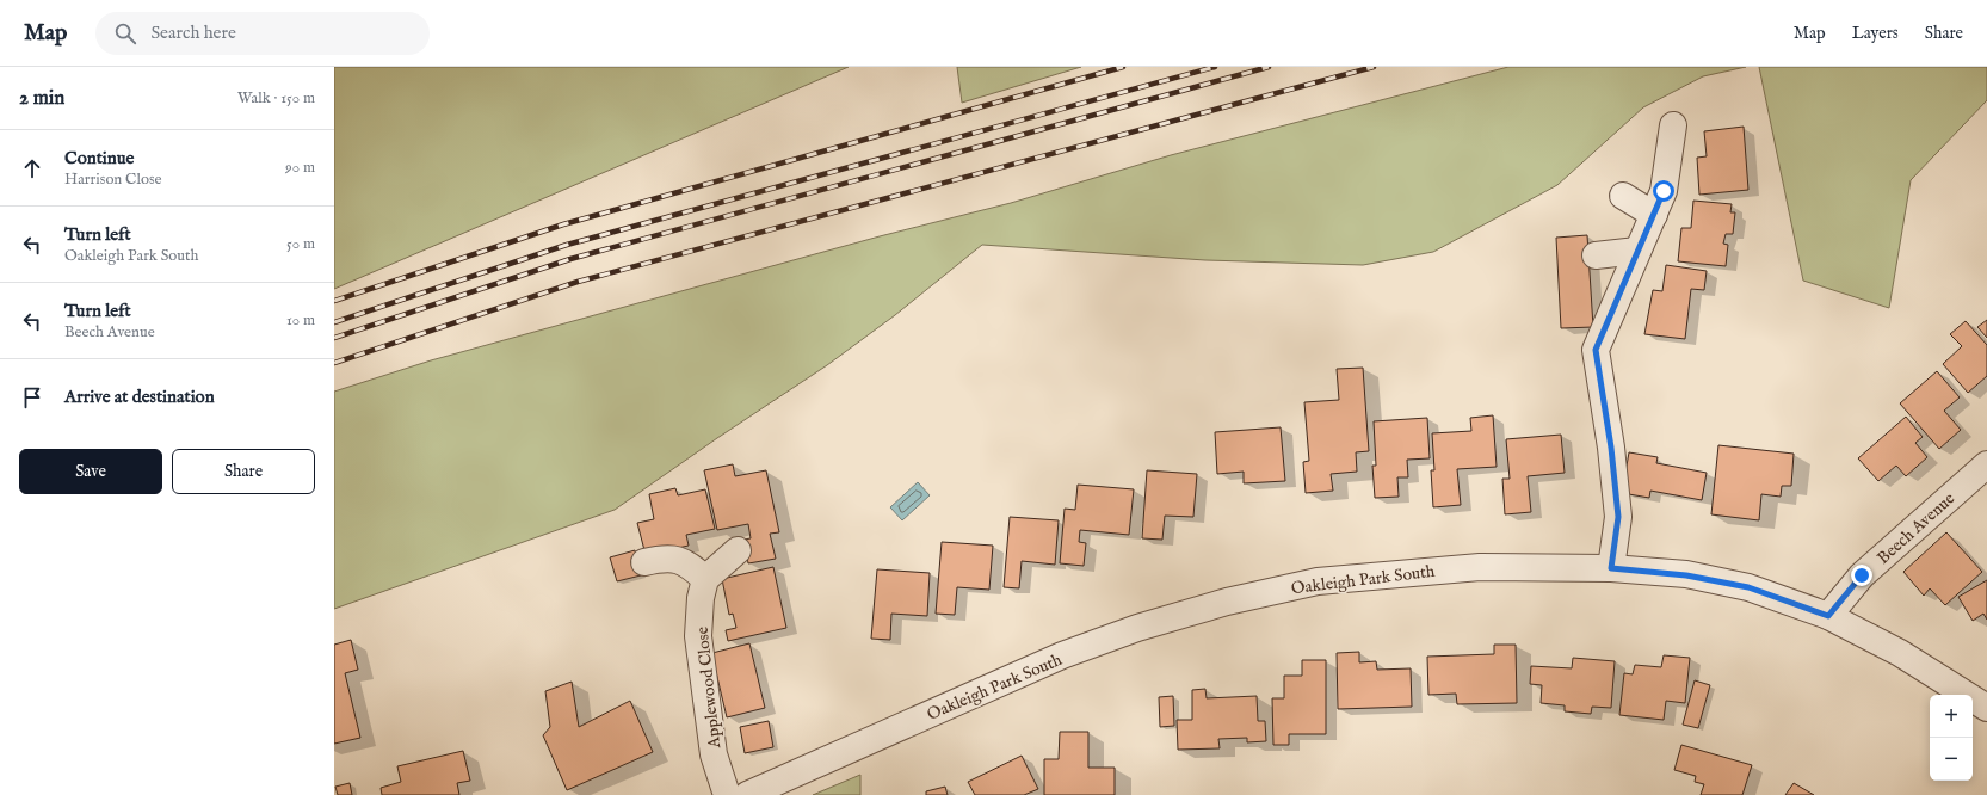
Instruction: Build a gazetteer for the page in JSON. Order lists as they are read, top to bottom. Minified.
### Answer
{"streets":{"street":["Beech Avenue","Oakleigh Park South","Applewood Close"]},"crossings":[["Beech Avenue","Oakleigh Park South"]],"page":{"header":"Map","search":"Search here","nav":["Map","Layers","Share"],"heading":["2 min","Walk · 150 m"],"list":[["Continue","Harrison Close","90 m"],["Turn left","Oakleigh Park South","50 m"],["Turn left","Beech Avenue","10 m"],"Arrive at destination"],"buttons":["Save","Share"],"map_buttons":["+","−"]}}
